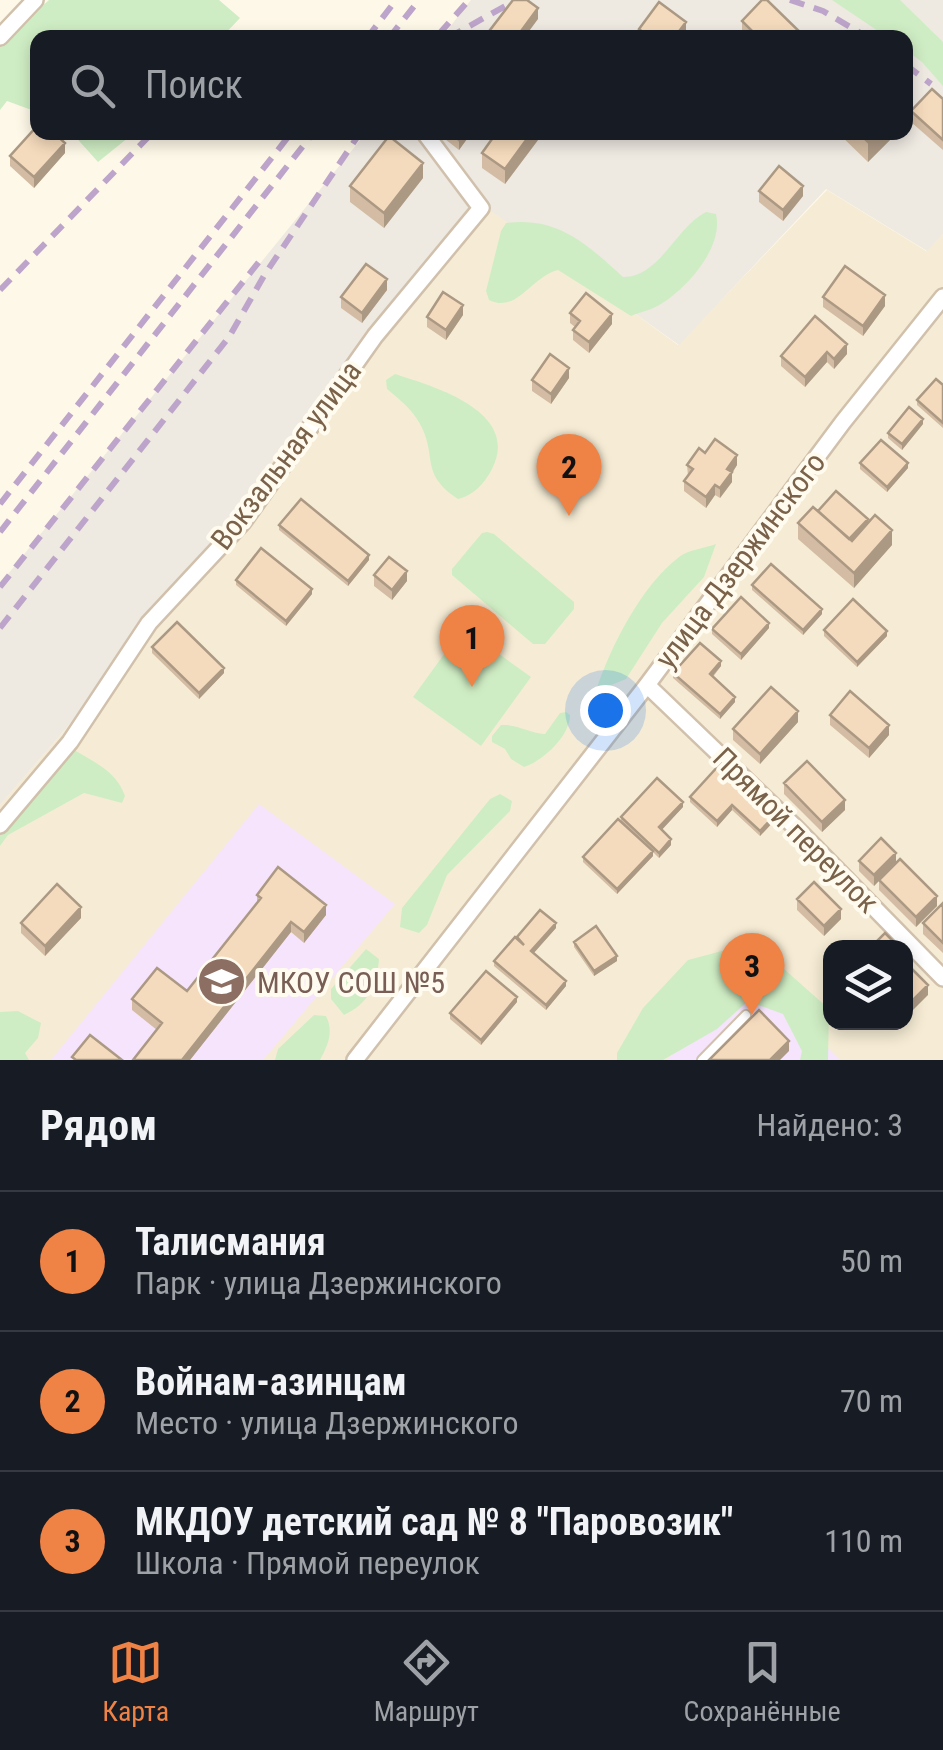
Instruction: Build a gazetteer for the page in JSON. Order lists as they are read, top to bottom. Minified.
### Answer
{"streets":{"street":["Вокзальная улица","улица Дзержинского","Прямой переулок"]},"crossings":[["улица Дзержинского","Прямой переулок"]],"places":{"school or university":["МКОУ СОШ №5"]},"page":{"search":"Поиск","pins":["2","1","3"],"heading":["Рядом","Найдено: 3"],"list":[{"mark":"1","name":"Талисмания","note":"Парк · улица Дзержинского","value":"50 m"},{"mark":"2","name":"Войнам-азинцам","note":"Место · улица Дзержинского","value":"70 m"},{"mark":"3","name":"МКДОУ детский сад № 8 \"Паровозик\"","note":"Школа · Прямой переулок","value":"110 m"}],"nav":["Карта","Маршрут","Сохранённые"]}}
